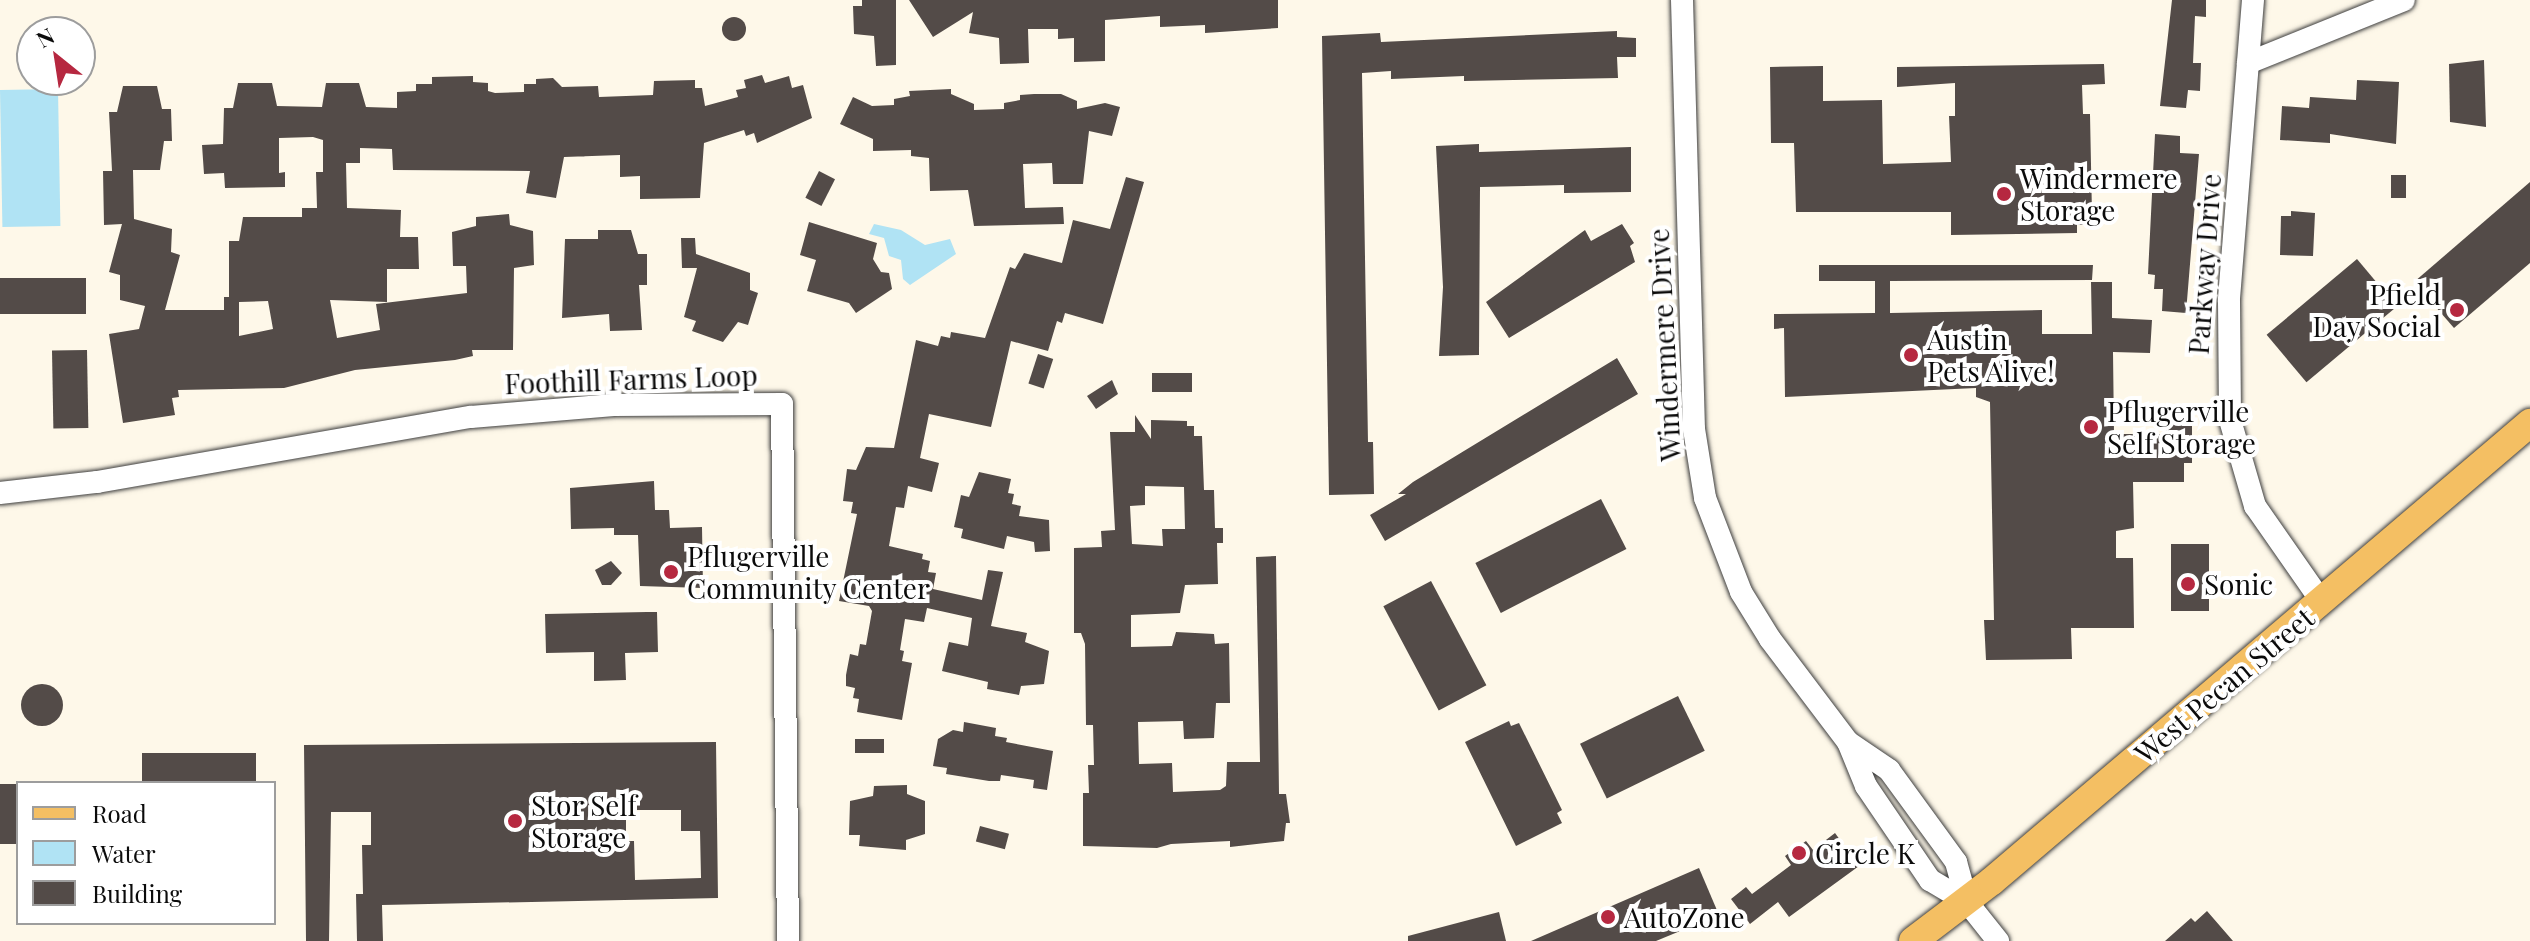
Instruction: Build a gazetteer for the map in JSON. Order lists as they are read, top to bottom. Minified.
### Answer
{"streets":{"main road":["West Pecan Street"],"street":["Parkway Drive","Windermere Drive","Foothill Farms Loop"]},"crossings":[["Parkway Drive","West Pecan Street"],["Windermere Drive","West Pecan Street"]],"places":["Windermere Storage","Pfield Day Social","Austin Pets Alive!","Pflugerville Self Storage","Pflugerville Community Center","Sonic","Stor Self Storage","Circle K","AutoZone"],"legend":["Road","Water","Building"],"north":"top left"}
